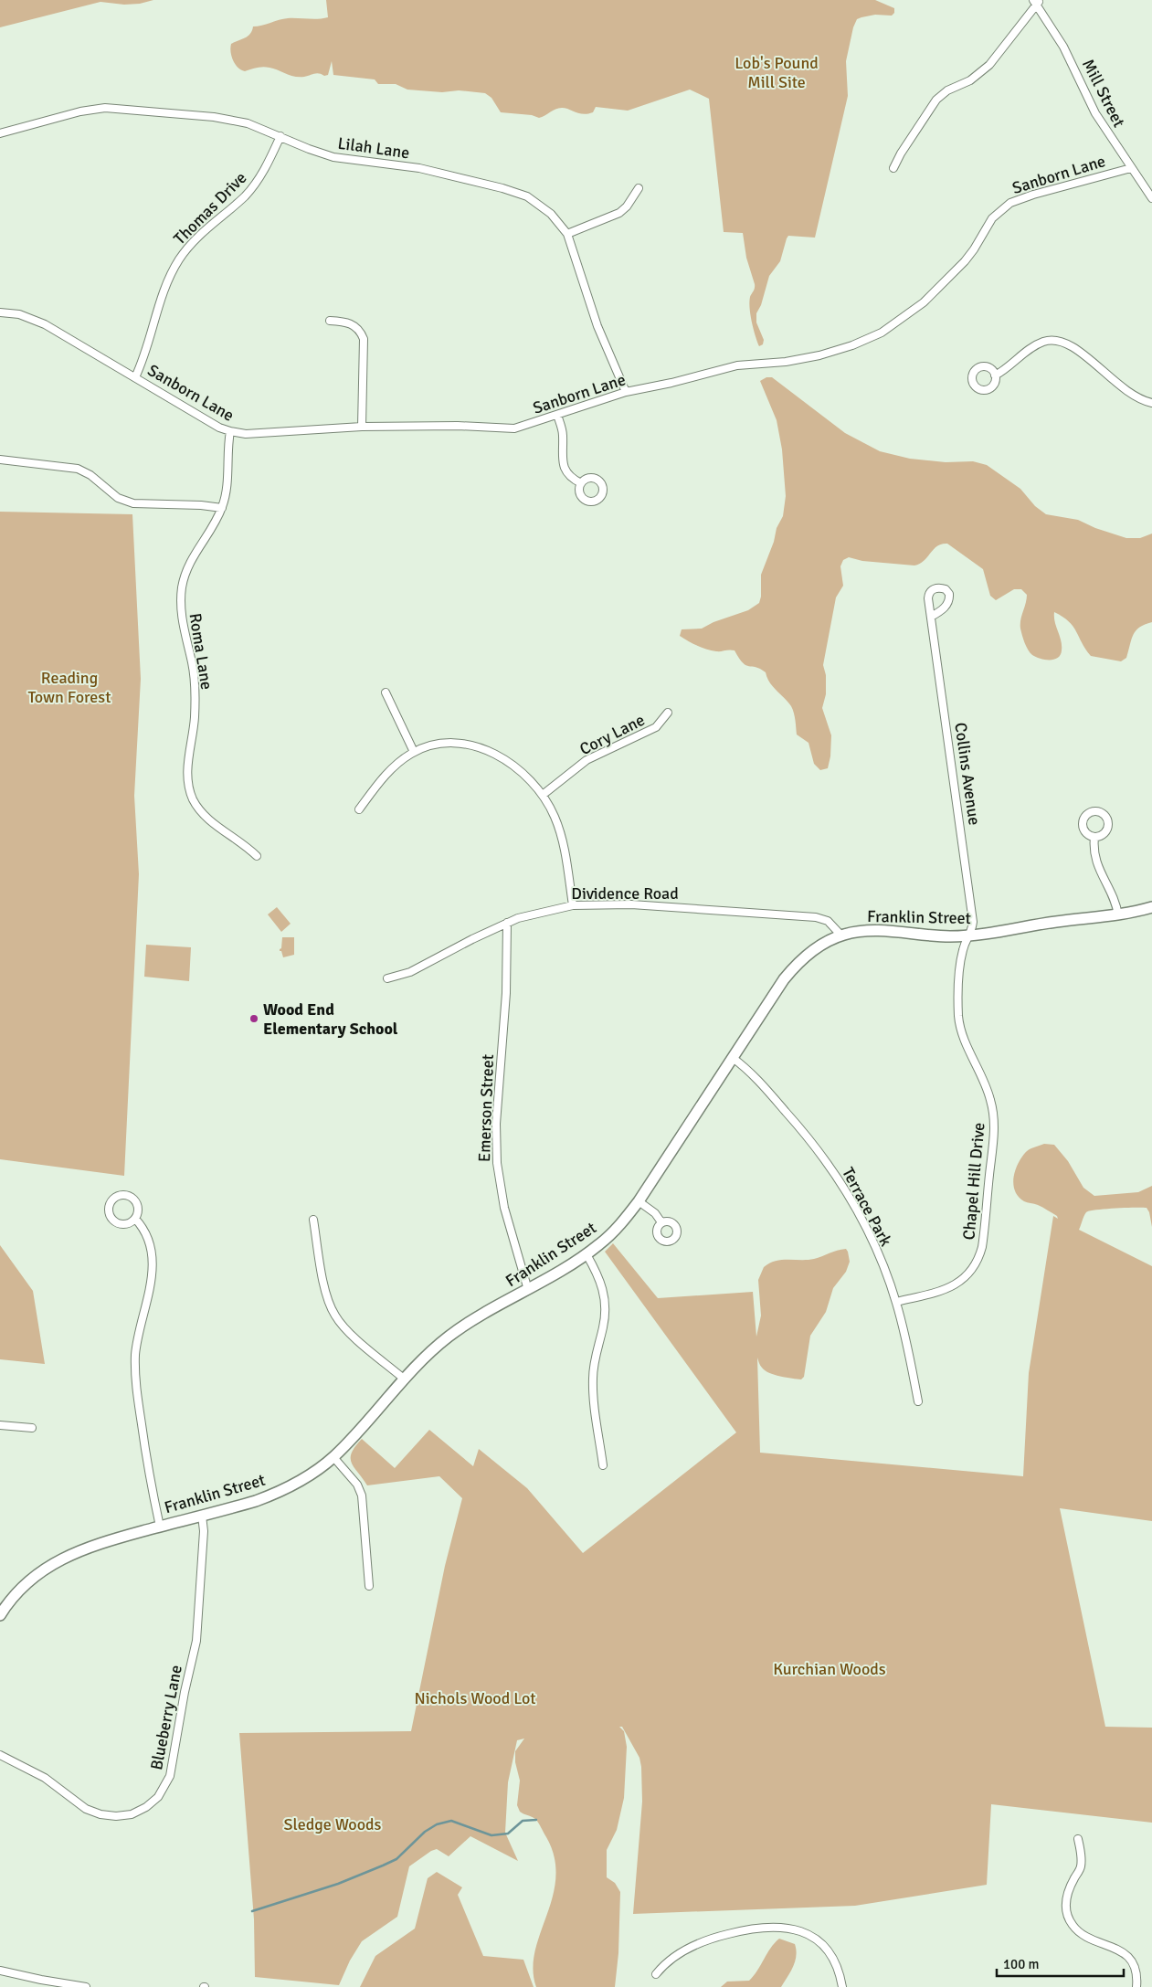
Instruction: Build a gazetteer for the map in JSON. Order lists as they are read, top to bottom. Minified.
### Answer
{"streets":{"main road":["Franklin Street"],"street":["Mill Street","Lilah Lane","Sanborn Lane","Thomas Drive","Roma Lane","Cory Lane","Collins Avenue","Dividence Road","Emerson Street","Chapel Hill Drive","Terrace Park","Blueberry Lane"]},"crossings":[["Mill Street","Sanborn Lane"],["Lilah Lane","Sanborn Lane"],["Lilah Lane","Thomas Drive"],["Sanborn Lane","Thomas Drive"],["Sanborn Lane","Roma Lane"],["Collins Avenue","Franklin Street"],["Collins Avenue","Chapel Hill Drive"],["Dividence Road","Franklin Street"],["Dividence Road","Emerson Street"],["Franklin Street","Emerson Street"],["Franklin Street","Chapel Hill Drive"],["Franklin Street","Terrace Park"],["Franklin Street","Blueberry Lane"],["Chapel Hill Drive","Terrace Park"]],"parks":["Lob's Pound Mill Site","Reading Town Forest","Kurchian Woods","Nichols Wood Lot","Sledge Woods"],"places":["Wood End Elementary School"],"scale_bar":"100 m"}
